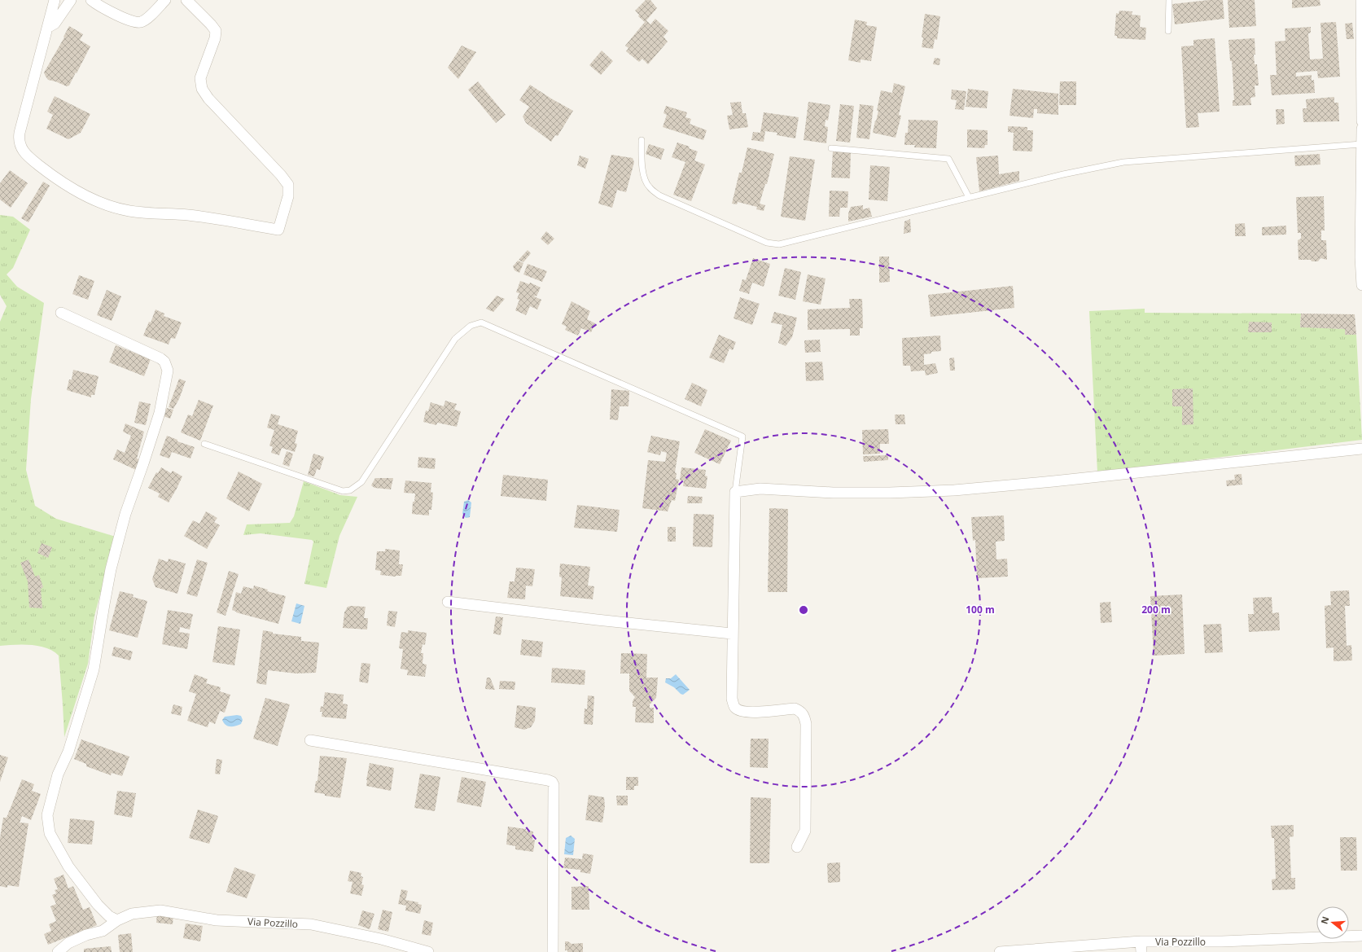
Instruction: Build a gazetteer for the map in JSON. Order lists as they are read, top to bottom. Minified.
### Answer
{"streets":{"street":["Via Pozzillo"]},"north":"left","rings":["100 m","200 m"]}
